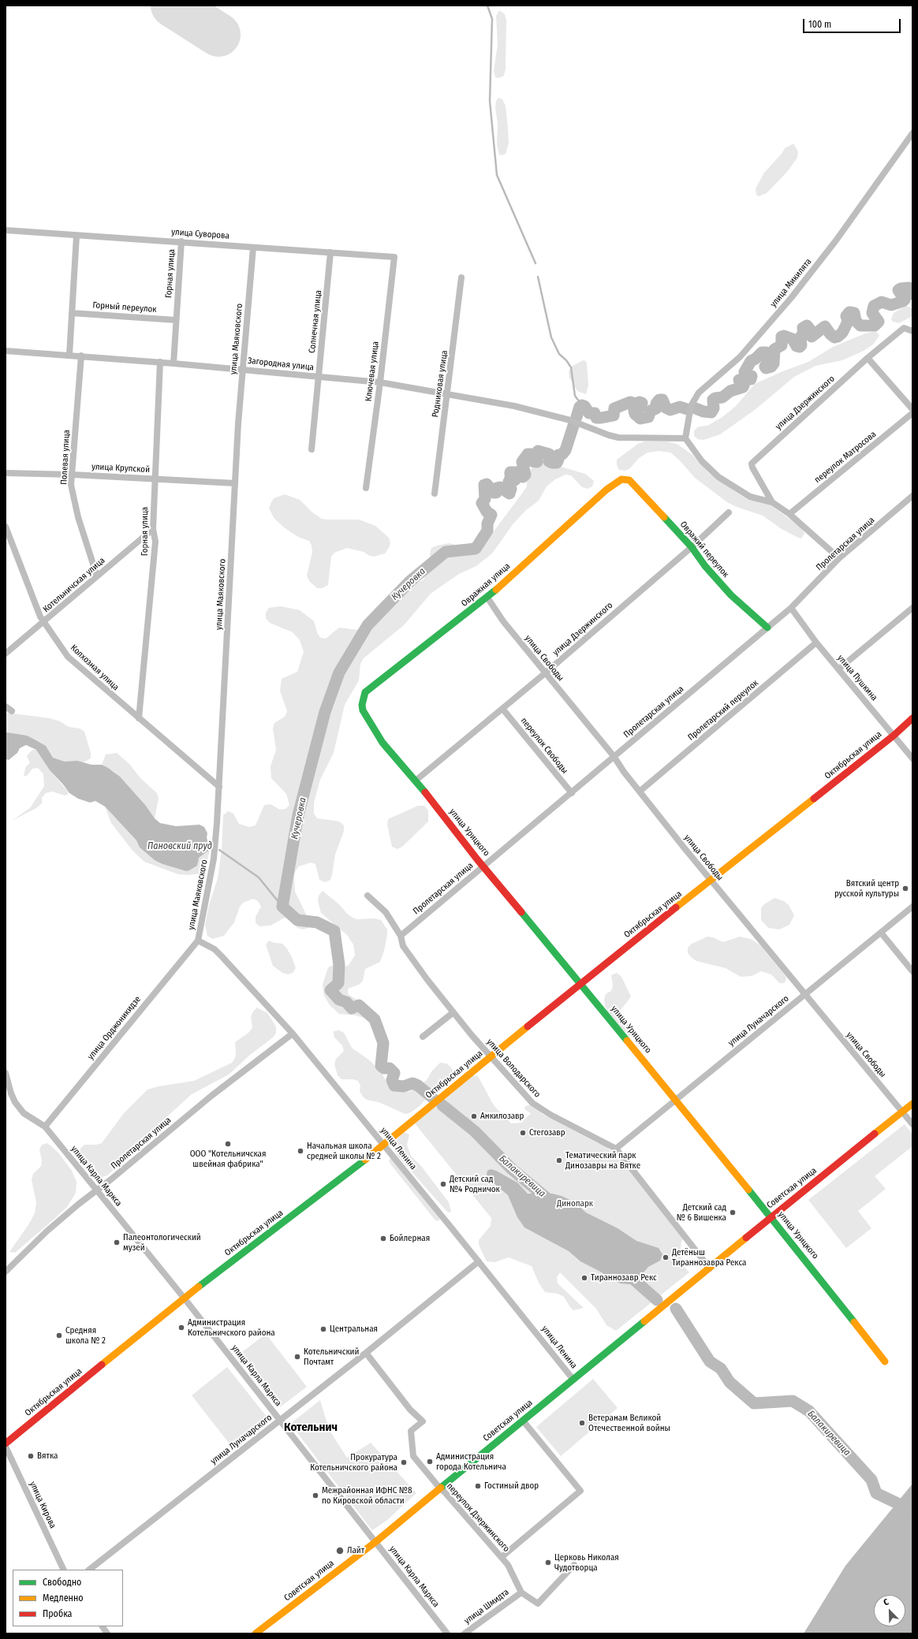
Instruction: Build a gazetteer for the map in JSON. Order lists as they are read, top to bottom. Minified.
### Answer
{"streets":{"street":["улица Суворова","Горная улица","улица Микилята","Горный переулок","Солнечная улица","улица Маяковского","Загородная улица","Ключевая улица","Родниковая улица","улица Дзержинского","Полевая улица","переулок Матросова","улица Крупской","Пролетарская улица","Овражий переулок","Котельничская улица","Овражная улица","улица Свободы","Колхозная улица","улица Пушкина","Пролетарский переулок","переулок Свободы","Октябрьская улица","улица Урицкого","улица Луначарского","улица Орджоникидзе","улица Володарского","улица Ленина","улица Карла Маркса","Советская улица","улица Кирова","переулок Дзержинского","улица Шмидта"]},"crossings":[["улица Суворова","Горная улица"],["улица Суворова","Солнечная улица"],["улица Суворова","улица Маяковского"],["улица Суворова","Ключевая улица"],["Горная улица","Горный переулок"],["Горная улица","Загородная улица"],["Горная улица","улица Крупской"],["Горная улица","Котельничская улица"],["Горная улица","Колхозная улица"],["улица Микилята","Загородная улица"],["Солнечная улица","Загородная улица"],["улица Маяковского","Загородная улица"],["улица Маяковского","улица Крупской"],["улица Маяковского","Колхозная улица"],["улица Маяковского","улица Орджоникидзе"],["улица Маяковского","улица Ленина"],["Загородная улица","Ключевая улица"],["Загородная улица","Родниковая улица"],["Загородная улица","Полевая улица"],["улица Дзержинского","Овражий переулок"],["улица Дзержинского","улица Свободы"],["улица Дзержинского","переулок Свободы"],["улица Дзержинского","улица Урицкого"],["Полевая улица","улица Крупской"],["Полевая улица","Котельничская улица"],["Пролетарская улица","Овражий переулок"],["Пролетарская улица","улица Свободы"],["Пролетарская улица","улица Пушкина"],["Пролетарская улица","переулок Свободы"],["Пролетарская улица","улица Урицкого"],["Пролетарская улица","улица Володарского"],["Пролетарская улица","улица Ленина"],["Пролетарская улица","улица Карла Маркса"],["Овражий переулок","Овражная улица"],["Котельничская улица","Колхозная улица"],["Овражная улица","улица Свободы"],["Овражная улица","улица Урицкого"],["улица Свободы","Пролетарский переулок"],["улица Свободы","Октябрьская улица"],["улица Свободы","улица Луначарского"],["улица Свободы","Советская улица"],["улица Пушкина","Пролетарский переулок"],["улица Пушкина","Октябрьская улица"],["Октябрьская улица","улица Урицкого"],["Октябрьская улица","улица Володарского"],["Октябрьская улица","улица Ленина"],["Октябрьская улица","улица Карла Маркса"],["улица Урицкого","улица Луначарского"],["улица Урицкого","Советская улица"],["улица Луначарского","улица Володарского"],["улица Луначарского","улица Ленина"],["улица Луначарского","улица Карла Маркса"],["улица Луначарского","переулок Дзержинского"],["улица Орджоникидзе","улица Ленина"],["улица Орджоникидзе","улица Карла Маркса"],["улица Володарского","Советская улица"],["улица Ленина","Советская улица"],["улица Карла Маркса","Советская улица"],["Советская улица","переулок Дзержинского"],["переулок Дзержинского","улица Шмидта"]],"districts":["Котельнич"],"water":["Кучеровка","Пановский пруд","Балакиревица"],"parks":["Динопарк"],"places":["Вятский центр русской культуры","Анкилозавр","Стегозавр","ООО \"Котельничская швейная фабрика\"","Начальная школа средней школы № 2","Тематический парк Динозавры на Вятке","Детский сад №4 Родничок","Детский сад № 6 Вишенка","Бойлерная","Палеонтологический музей","Детёныш Тираннозавра Рекса","Тираннозавр Рекс","Администрация Котельничского района","Центральная","Средняя школа № 2","Котельничский Почтамт","Ветеранам Великой Отечественной войны","Вятка","Администрация города Котельнича","Прокуратура Котельничского района","Гостиный двор","Межрайонная ИФНС №8 по Кировской области","Лайт","Церковь Николая Чудотворца"],"legend":["Свободно","Медленно","Пробка"],"scale_bar":"100 m","north":"top left"}
